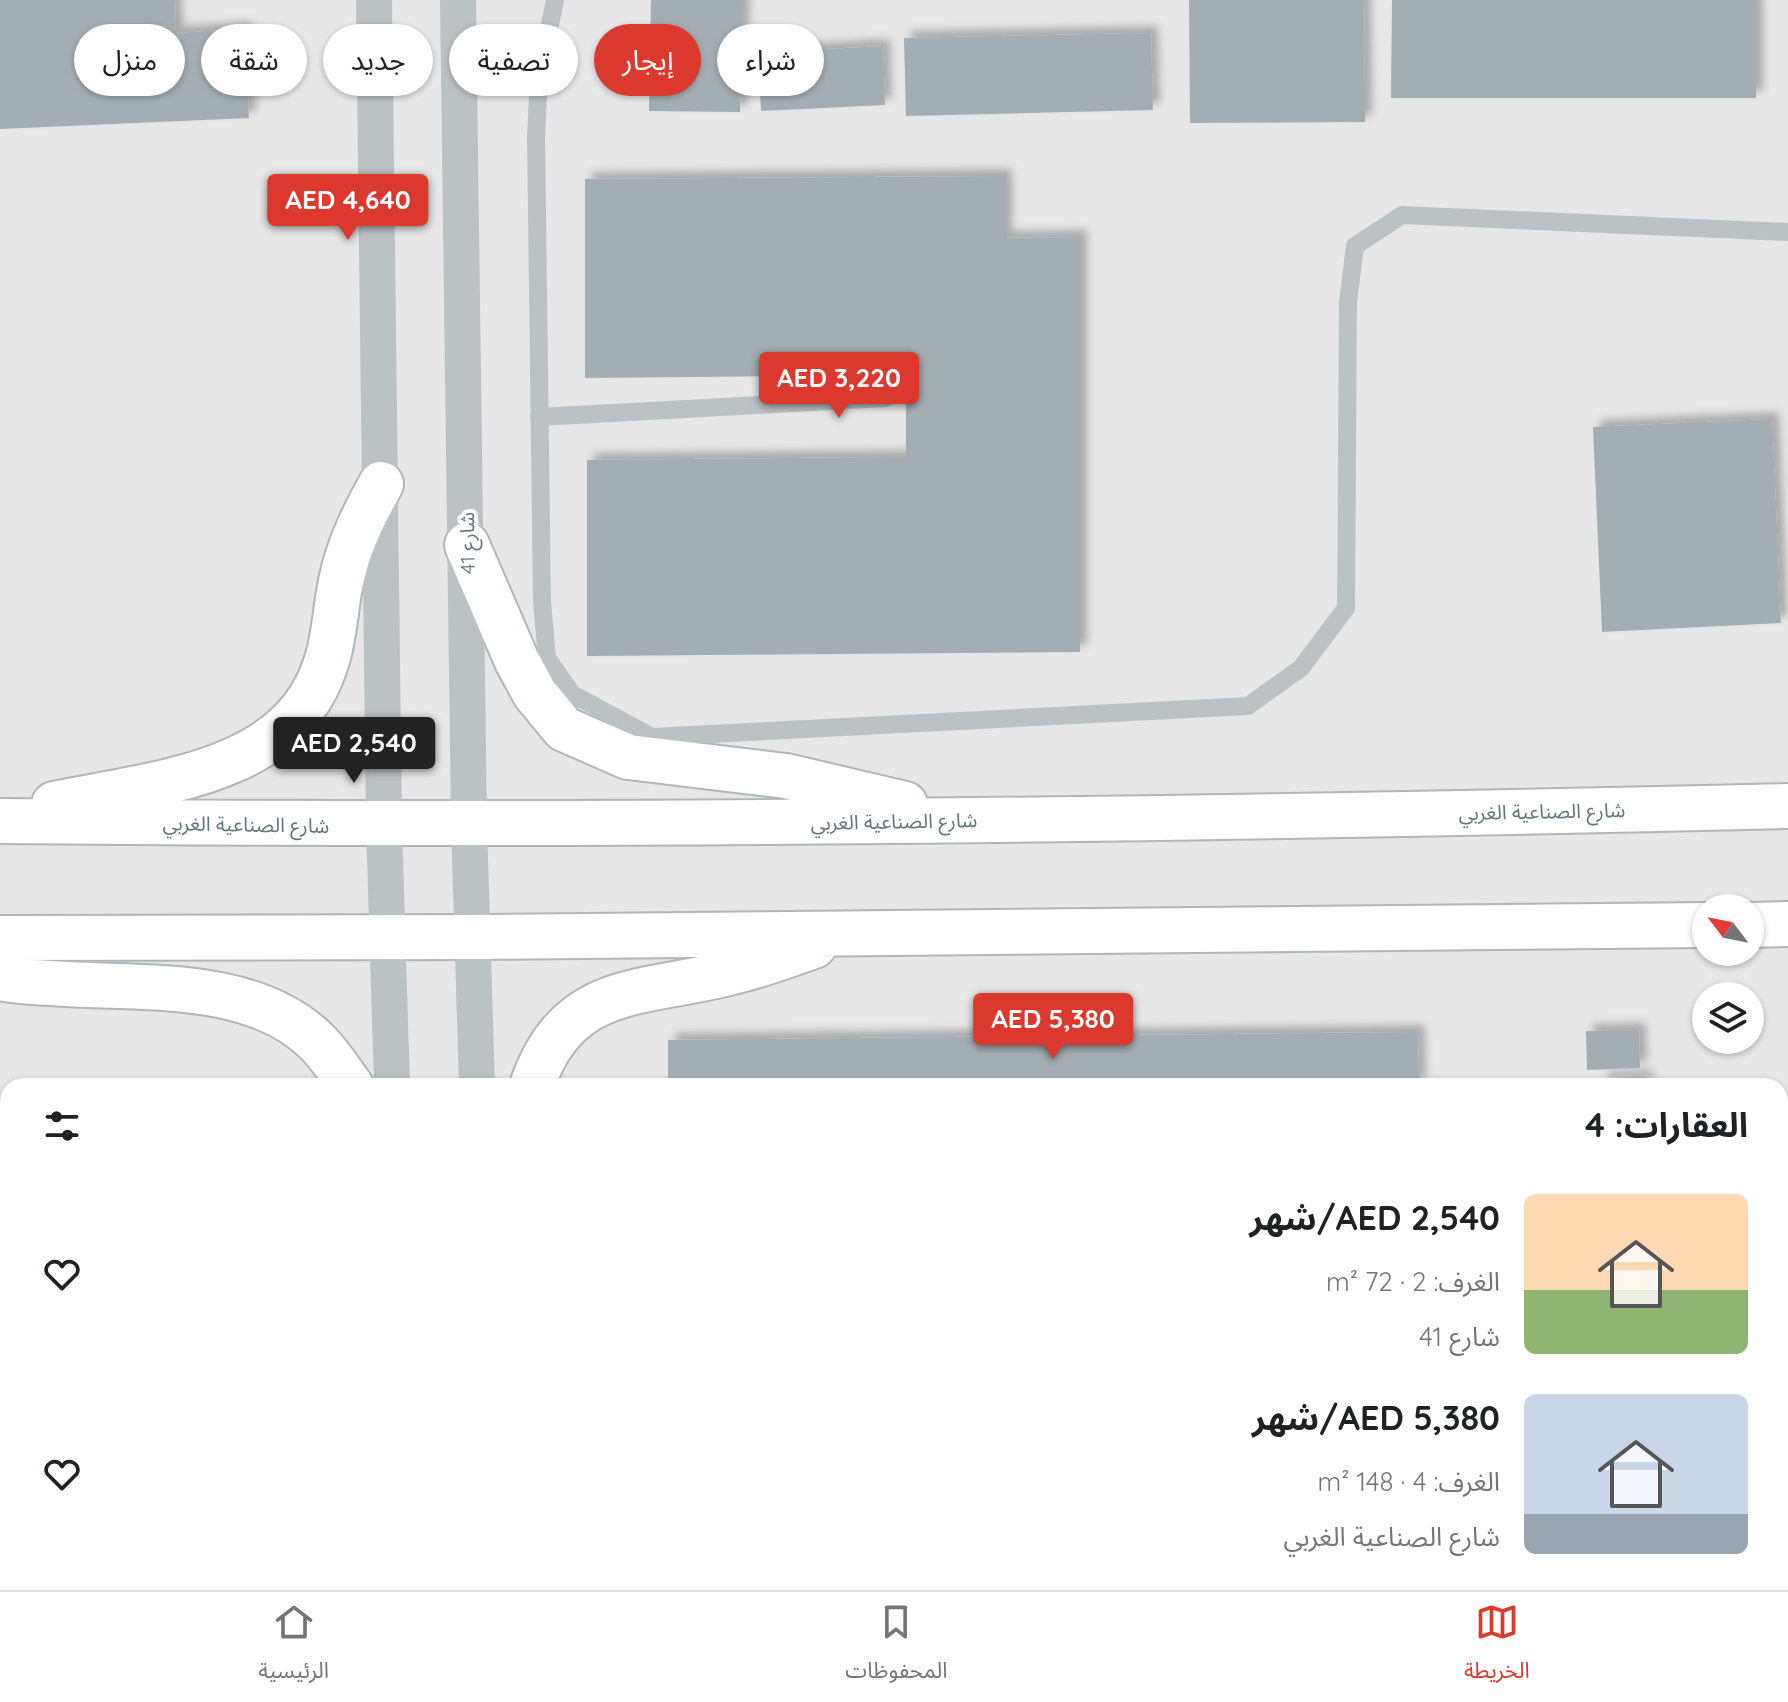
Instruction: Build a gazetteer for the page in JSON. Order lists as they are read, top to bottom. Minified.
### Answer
{"streets":{"main road":["شارع الصناعية الغربي"],"street":["شارع 41"]},"crossings":[["شارع 41","شارع الصناعية الغربي"]],"north":"top left","page":{"chip":["شراء","إيجار","تصفية","جديد","شقة","منزل"],"price":["AED 4,640","AED 3,220","AED 2,540","AED 5,380"],"heading":"العقارات: 4","list":[{"name":"AED 2,540/شهر","note":"الغرف: 2 · 72 m² · شارع 41"},{"name":"AED 5,380/شهر","note":"الغرف: 4 · 148 m² · شارع الصناعية الغربي"}],"tabs":["الخريطة","المحفوظات","الرئيسية"]}}
